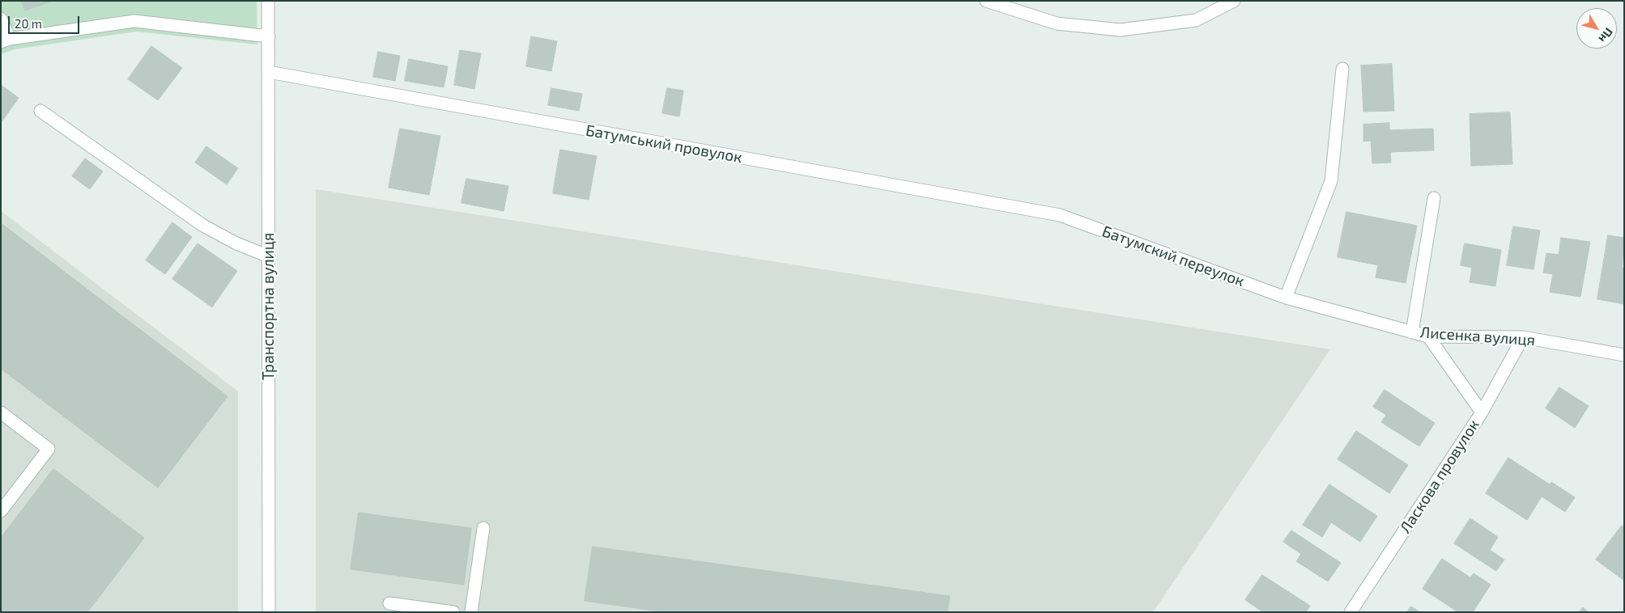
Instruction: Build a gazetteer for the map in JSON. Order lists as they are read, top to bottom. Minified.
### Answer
{"streets":{"street":["Батумський провулок","Батумский переулок","Транспортна вулиця","Лисенка вулиця","Ласкова провулок"]},"crossings":[["Батумський провулок","Батумский переулок"],["Батумський провулок","Транспортна вулиця"],["Батумский переулок","Лисенка вулиця"],["Лисенка вулиця","Ласкова провулок"]],"scale_bar":"20 m","north":"bottom right"}
